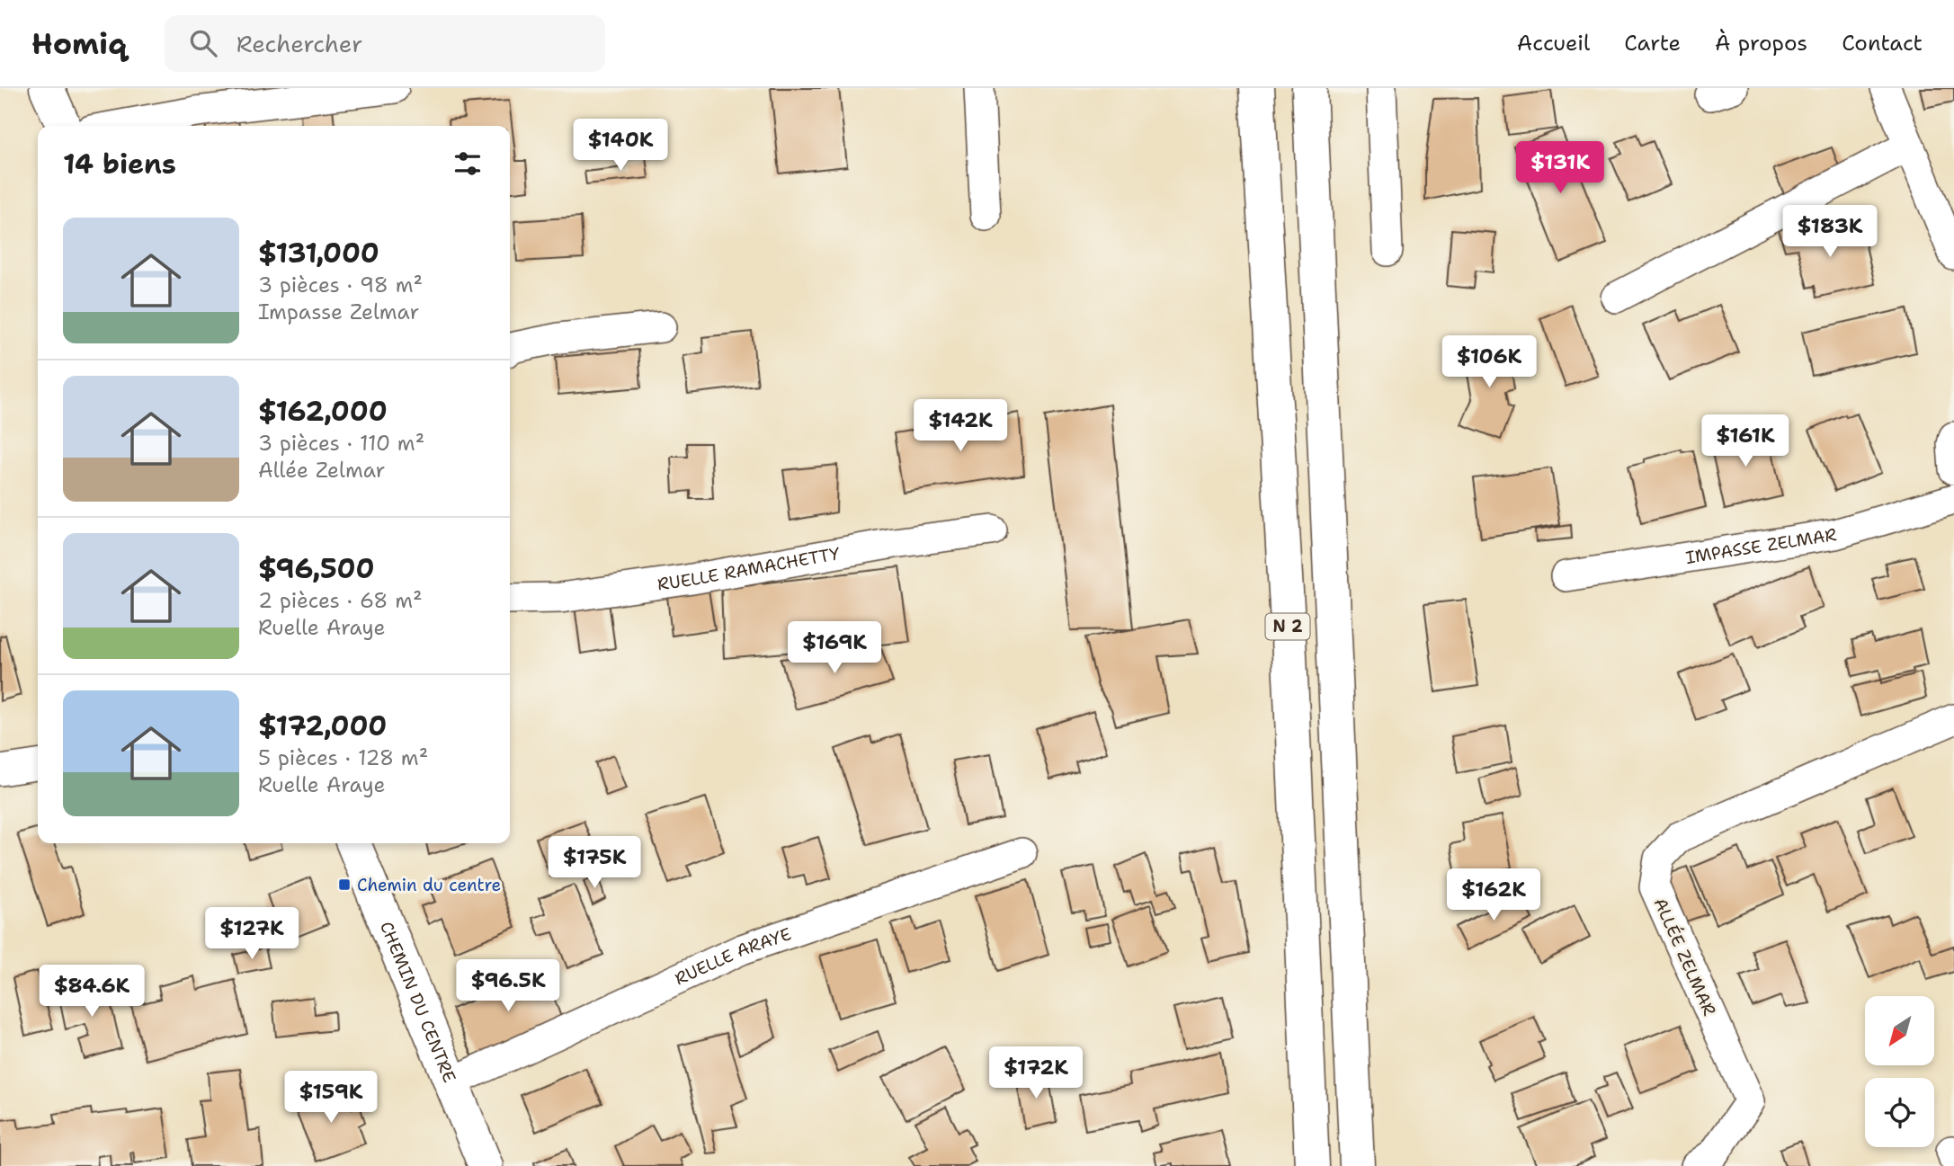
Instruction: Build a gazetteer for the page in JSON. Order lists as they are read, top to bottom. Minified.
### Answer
{"streets":{"main road":["N 2","CHEMIN DU CENTRE"],"street":["IMPASSE ZELMAR","RUELLE RAMACHETTY","RUELLE ARAYE","ALLÉE ZELMAR"]},"crossings":[["RUELLE ARAYE","CHEMIN DU CENTRE"]],"places":{"transit":["Chemin du centre"]},"north":"bottom left","page":{"header":"Homiq","search":"Rechercher","nav":["Accueil","Carte","À propos","Contact"],"price":["$140K","$131K","$183K","$106K","$142K","$161K","$169K","$175K","$162K","$127K","$96.5K","$84.6K","$172K","$159K"],"heading":"14 biens","list":[{"name":"$131,000","note":"3 pièces · 98 m² · Impasse Zelmar"},{"name":"$162,000","note":"3 pièces · 110 m² · Allée Zelmar"},{"name":"$96,500","note":"2 pièces · 68 m² · Ruelle Araye"},{"name":"$172,000","note":"5 pièces · 128 m² · Ruelle Araye"}]}}
